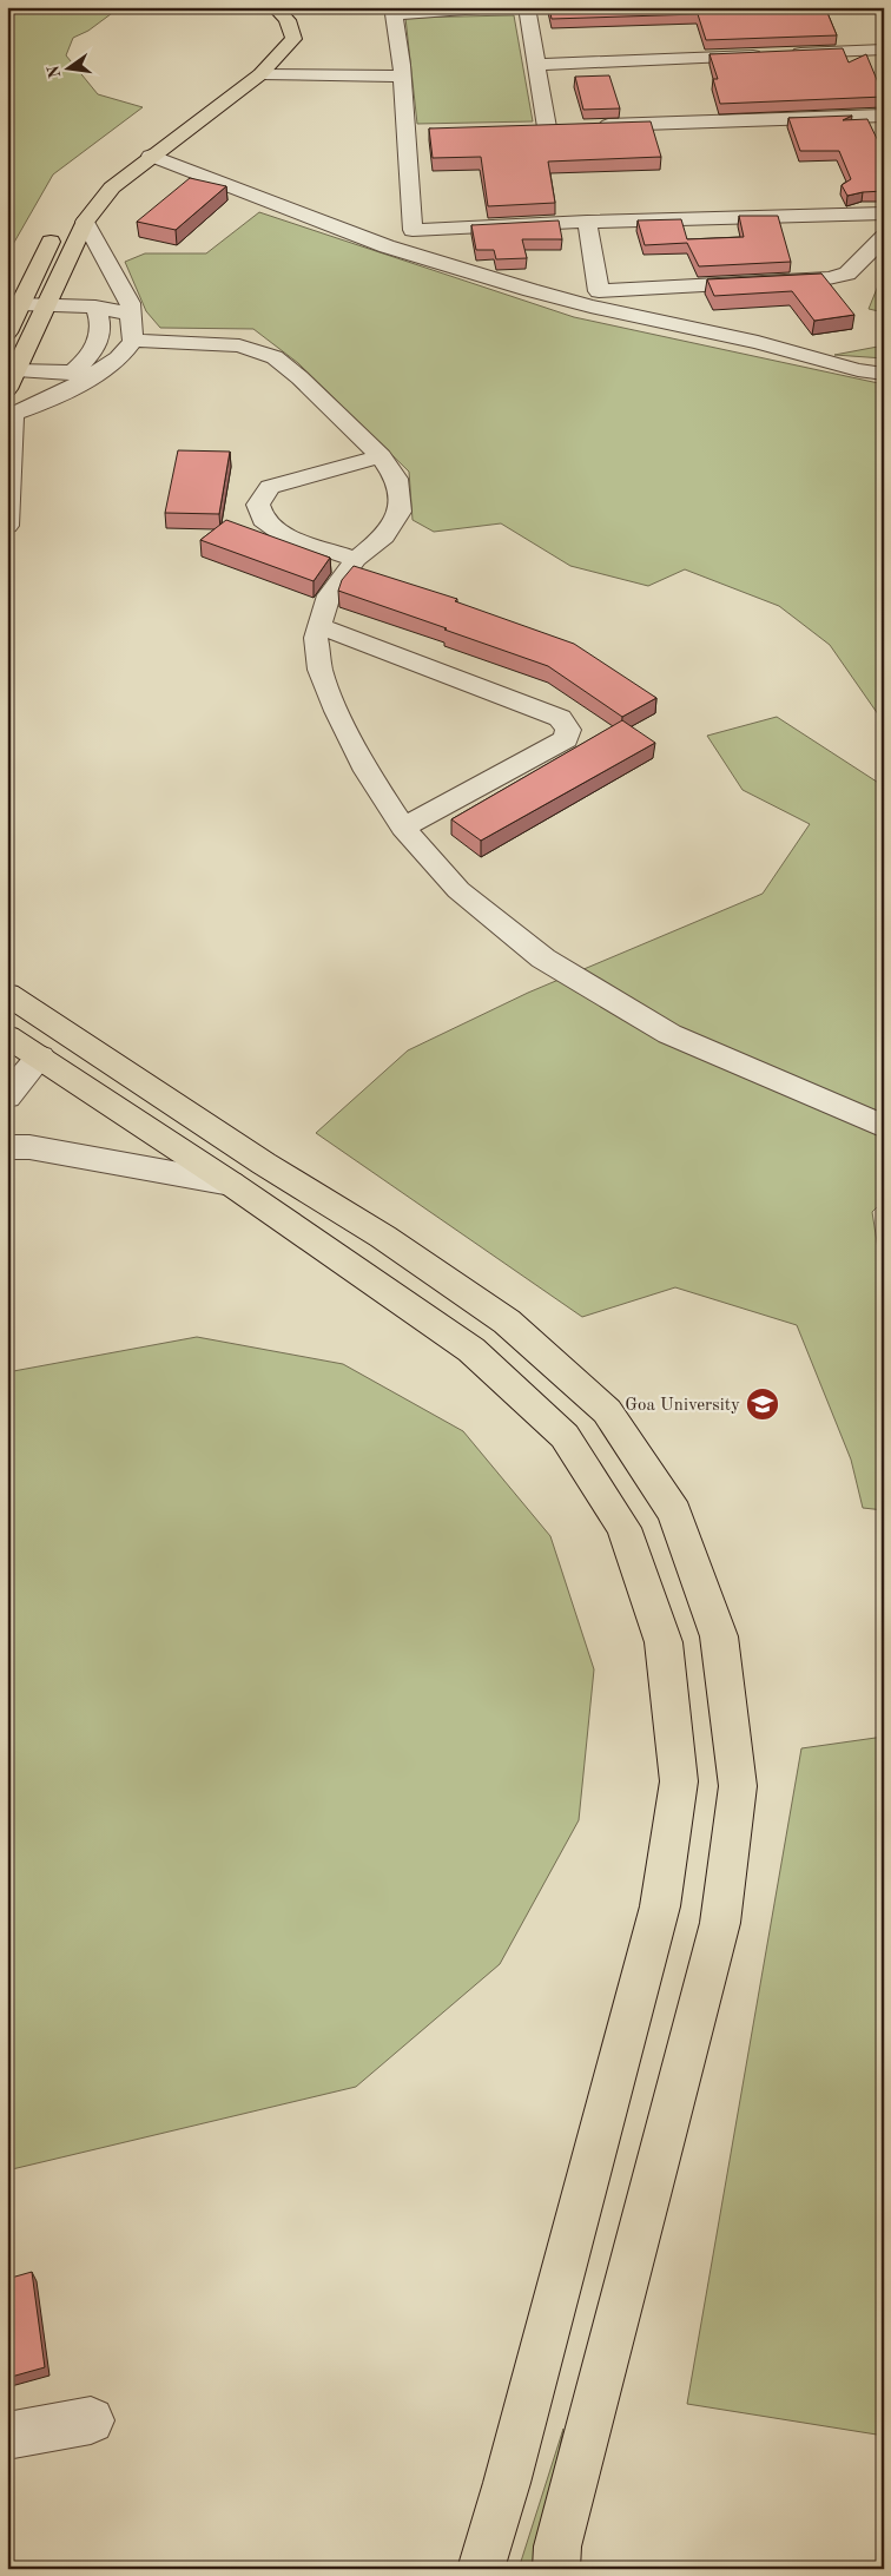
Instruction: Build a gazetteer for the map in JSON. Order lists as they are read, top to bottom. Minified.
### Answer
{"places":{"school or university":["Goa University"]},"north":"left"}
